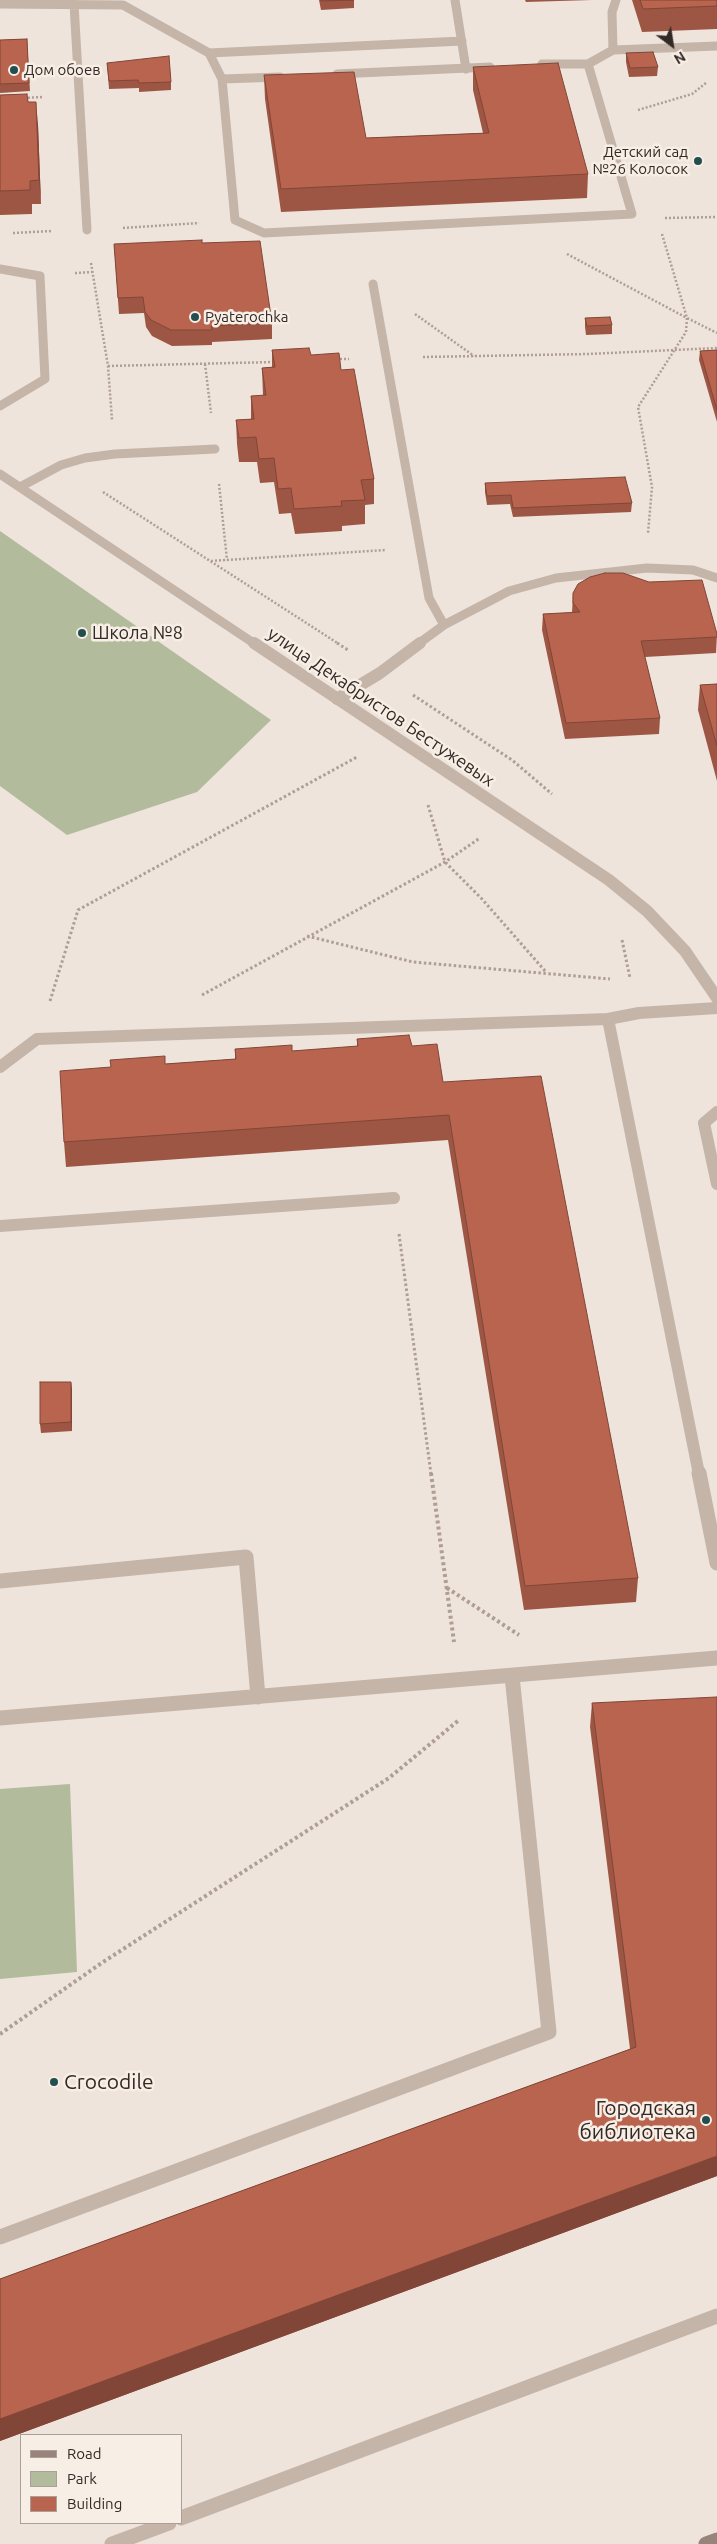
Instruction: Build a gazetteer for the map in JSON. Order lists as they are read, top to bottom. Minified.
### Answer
{"streets":{"street":["улица Декабристов Бестужевых"]},"places":["Дом обоев","Детский сад №26 Колосок","Pyaterochka","Школа №8","Crocodile","Городская библиотека"],"legend":["Road","Park","Building"],"north":"bottom right"}
